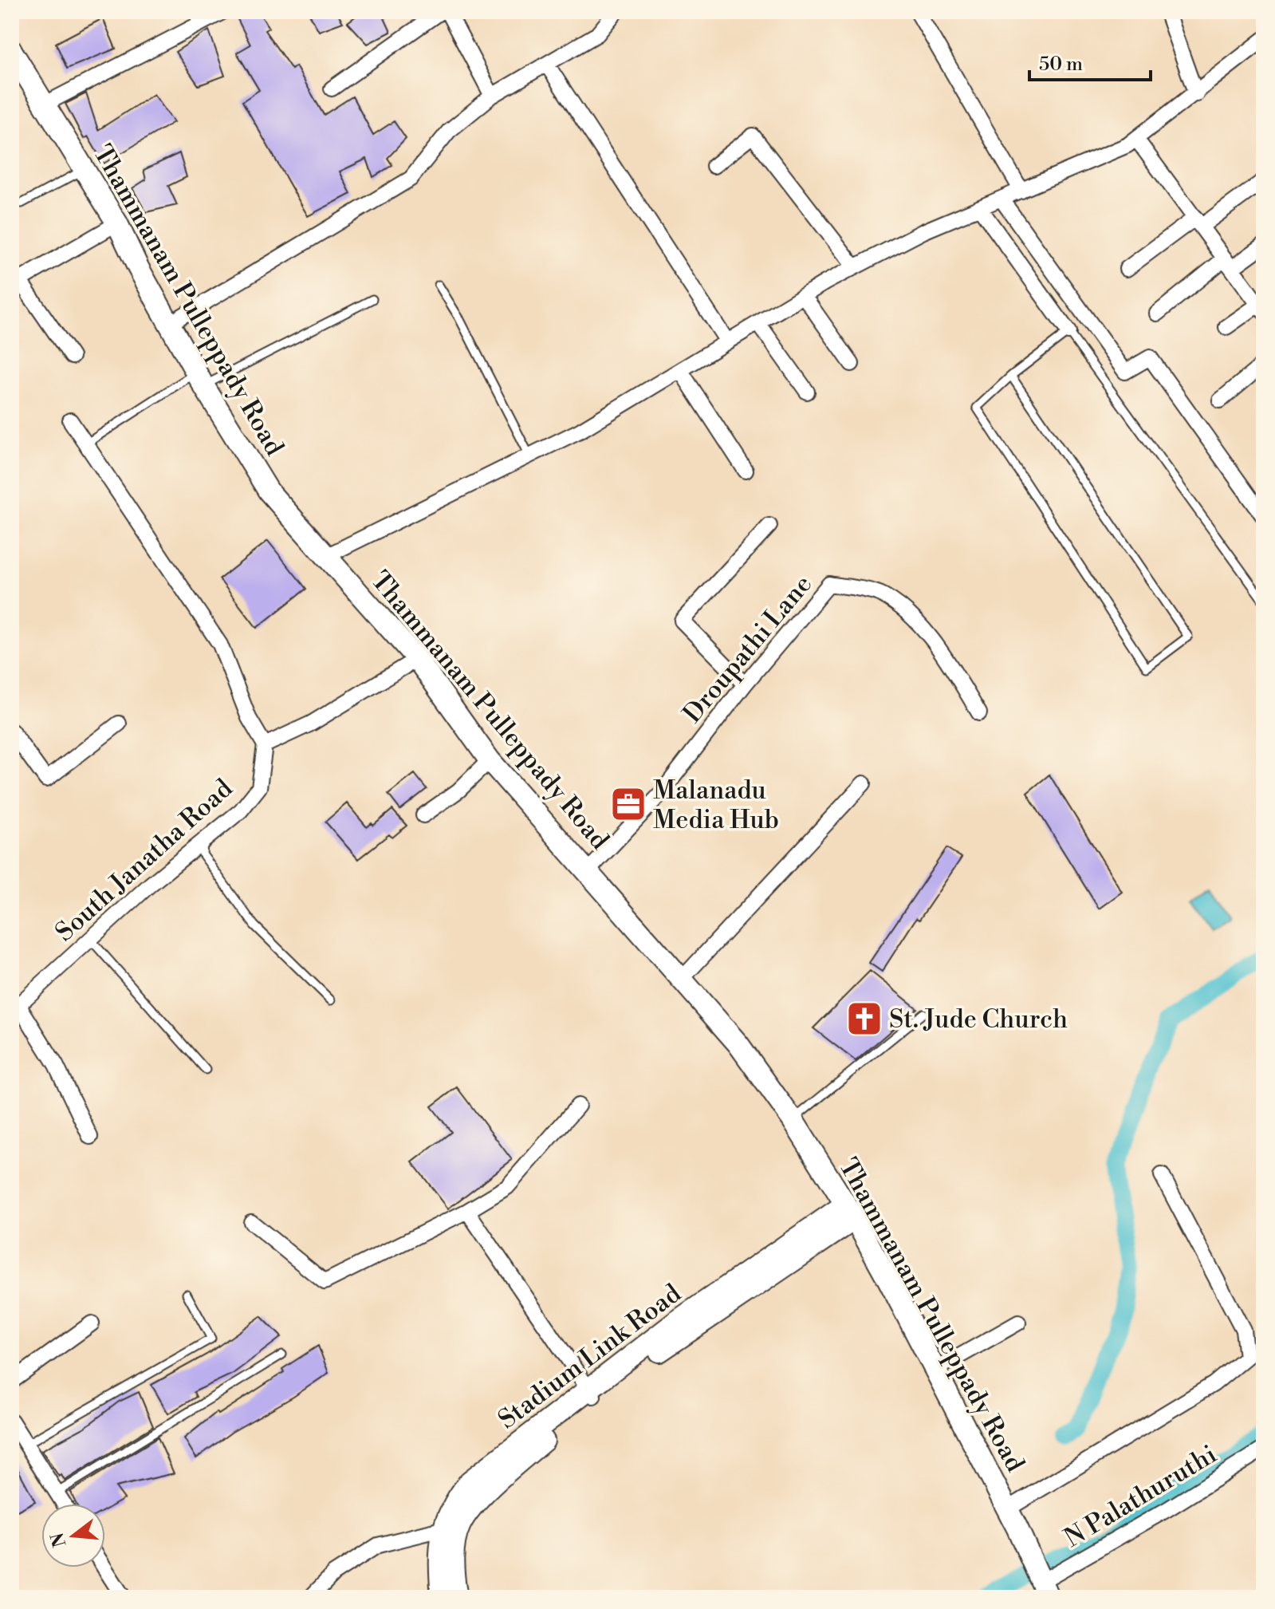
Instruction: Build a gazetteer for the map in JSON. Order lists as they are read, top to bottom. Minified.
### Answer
{"streets":{"main road":["Thammanam Pulleppady Road","Stadium Link Road"],"street":["Droupathi Lane","South Janatha Road","N Palathuruthi"]},"crossings":[["Thammanam Pulleppady Road","Droupathi Lane"],["Thammanam Pulleppady Road","Stadium Link Road"],["Thammanam Pulleppady Road","N Palathuruthi"]],"places":{"office":["Malanadu Media Hub"],"church":["St. Jude Church"]},"scale_bar":"50 m","north":"left"}
